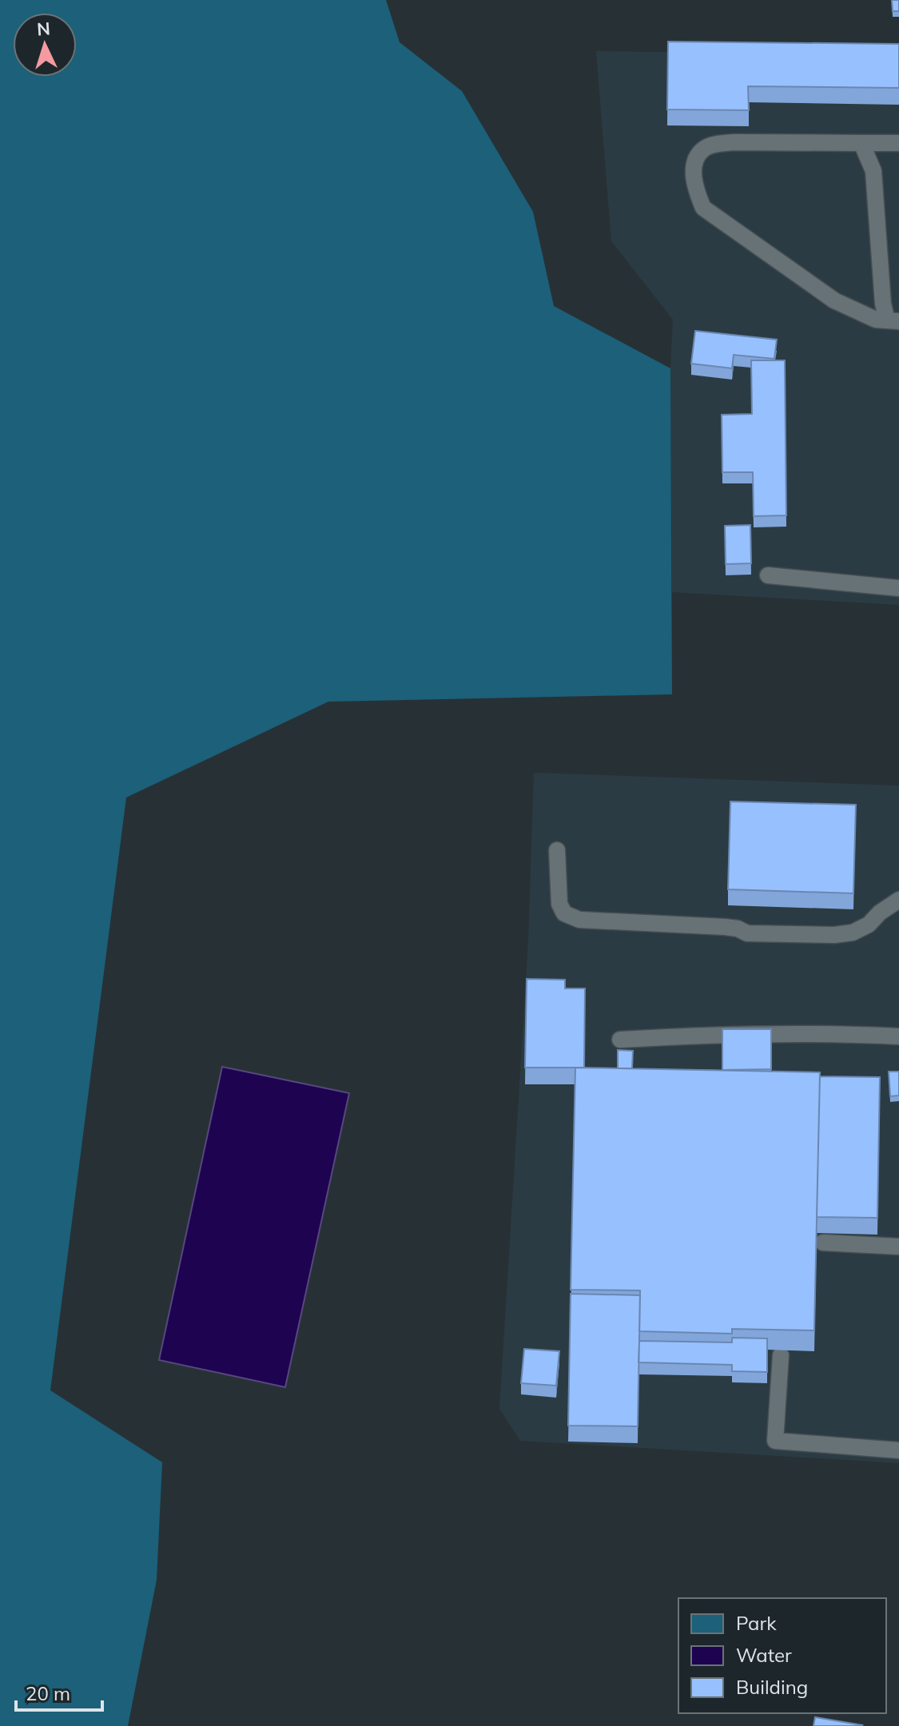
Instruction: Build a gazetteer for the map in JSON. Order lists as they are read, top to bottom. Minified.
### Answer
{"legend":["Park","Water","Building"],"scale_bar":"20 m","north":"top"}
